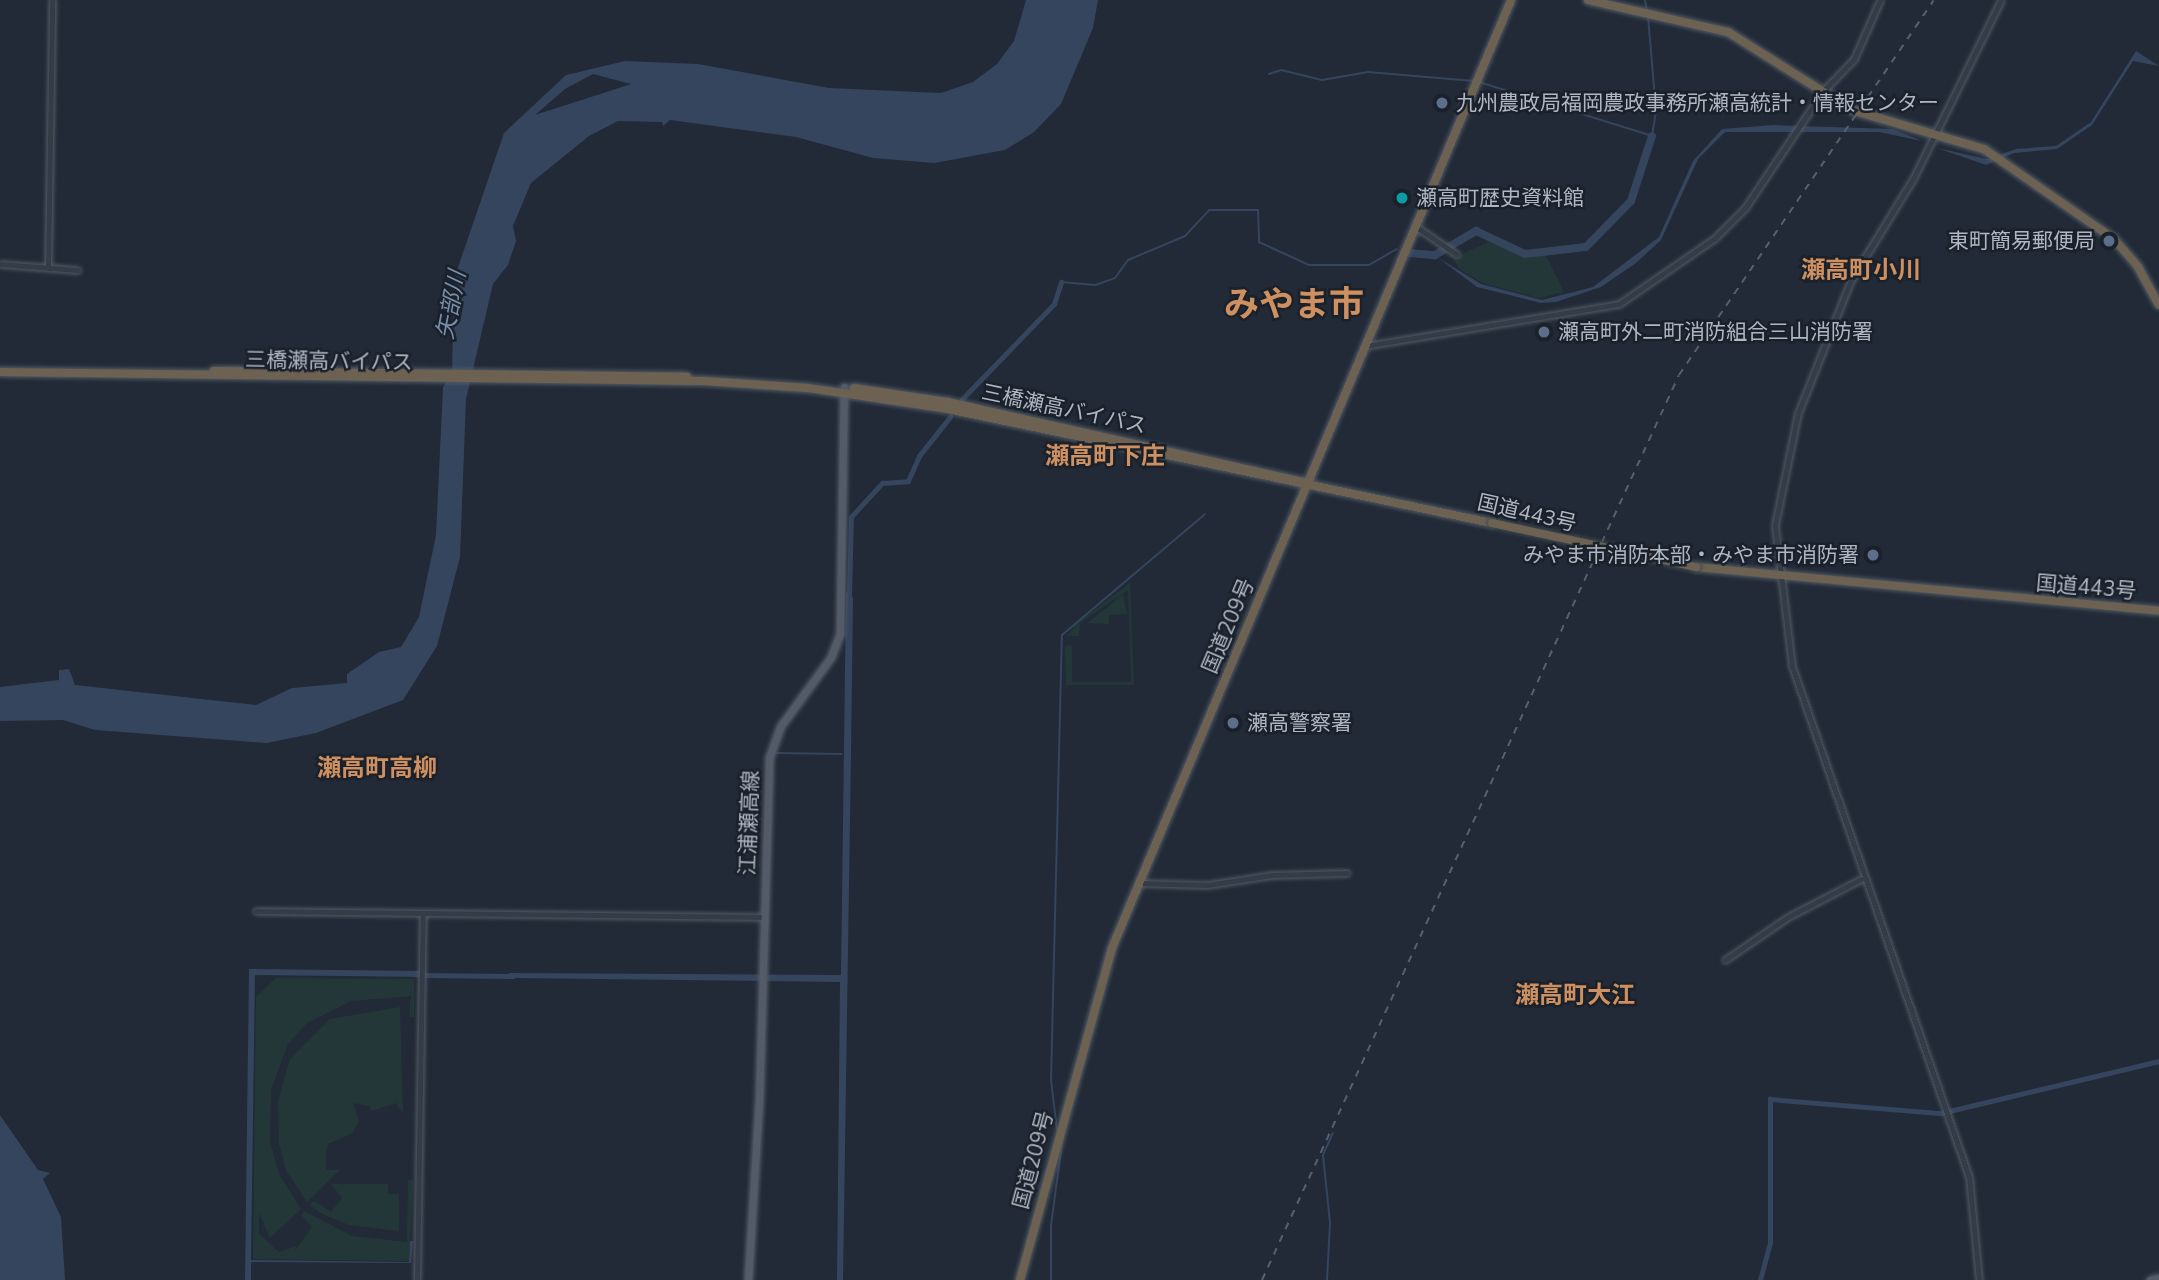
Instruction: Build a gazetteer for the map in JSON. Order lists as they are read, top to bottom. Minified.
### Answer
{"streets":{"highway":["三橋瀬高バイパス","国道443号","国道209号"],"main road":["江浦瀬高線"]},"crossings":[["三橋瀬高バイパス","国道443号"],["三橋瀬高バイパス","国道209号"],["三橋瀬高バイパス","江浦瀬高線"],["国道443号","国道209号"]],"districts":["瀬高町小川","みやま市","瀬高町下庄","瀬高町高柳","瀬高町大江"],"water":["矢部川"],"places":["九州農政局福岡農政事務所瀬高統計・情報センター","瀬高町歴史資料館","東町簡易郵便局","瀬高町外二町消防組合三山消防署","みやま市消防本部・みやま市消防署","瀬高警察署"]}
